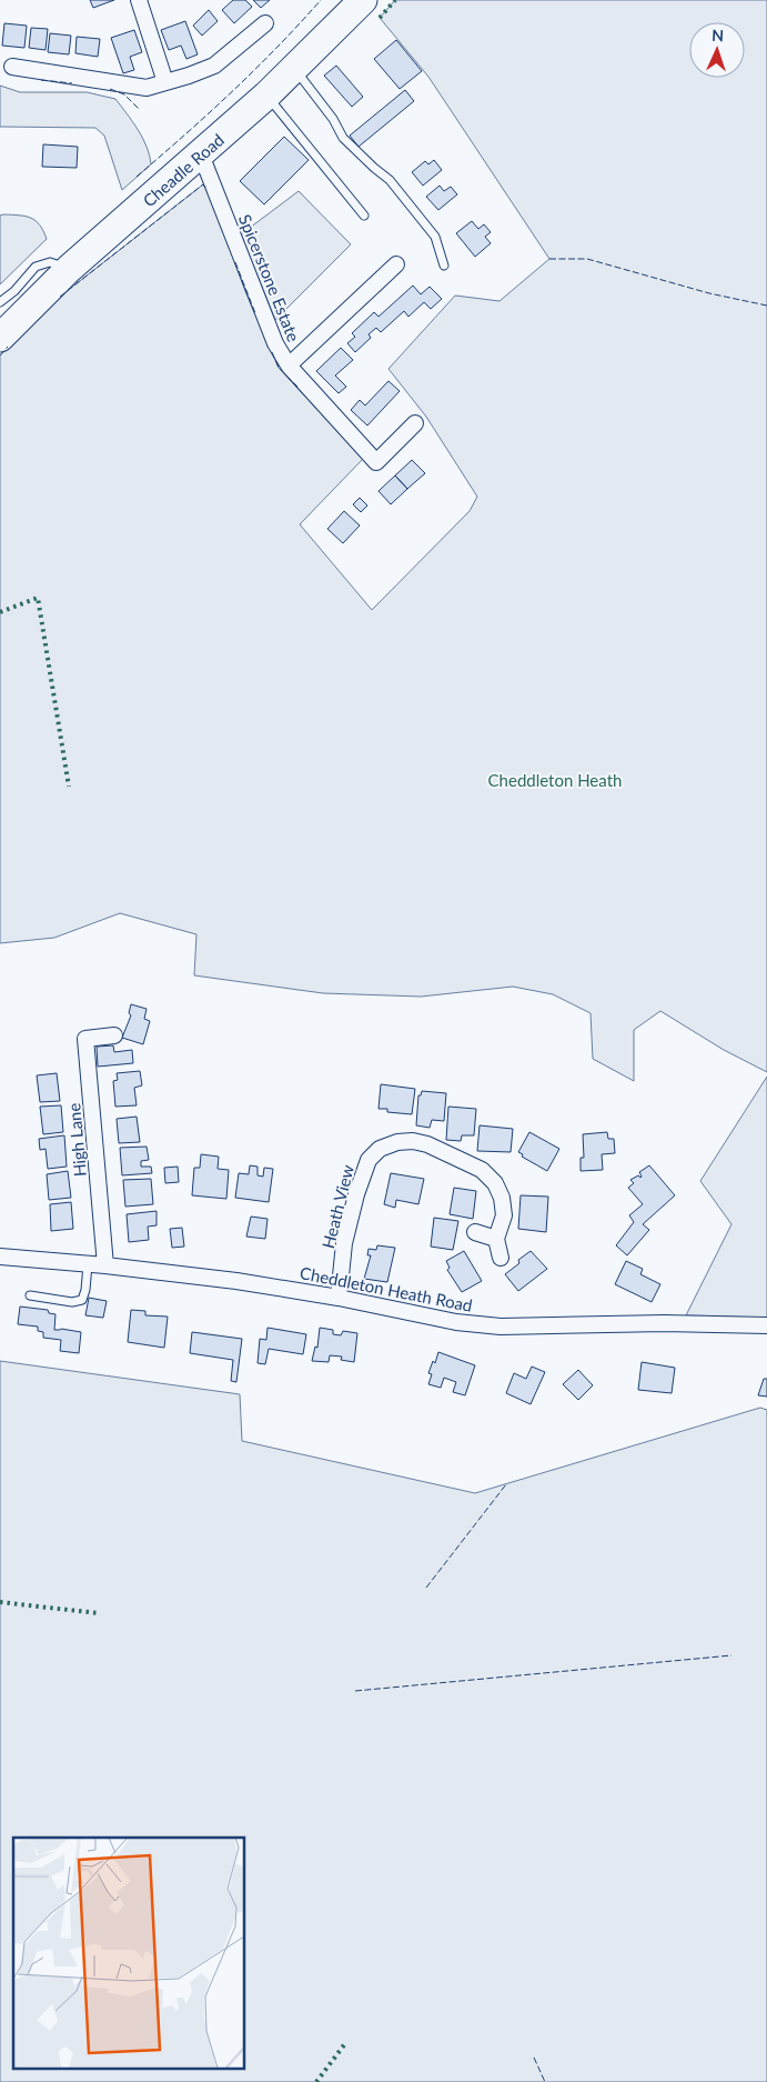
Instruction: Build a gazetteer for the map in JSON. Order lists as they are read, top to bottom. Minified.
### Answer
{"streets":{"highway":["Cheadle Road"],"street":["Spicerstone Estate","High Lane","Heath View","Cheddleton Heath Road"]},"crossings":[["Cheadle Road","Spicerstone Estate"],["High Lane","Cheddleton Heath Road"],["Heath View","Cheddleton Heath Road"]],"parks":["Cheddleton Heath"],"north":"top"}
